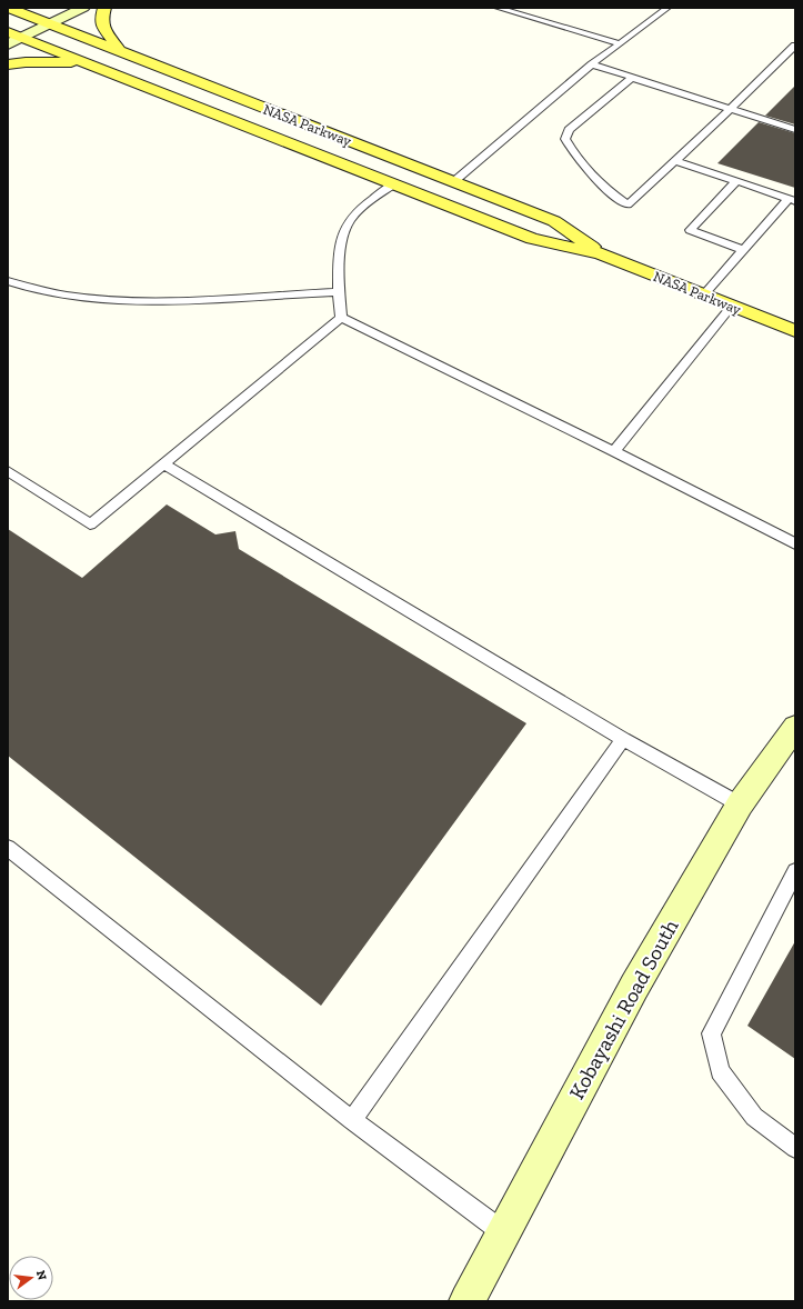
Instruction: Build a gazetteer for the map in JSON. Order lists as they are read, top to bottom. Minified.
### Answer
{"streets":{"main road":["NASA Parkway"],"street":["Kobayashi Road South"]},"north":"right"}
